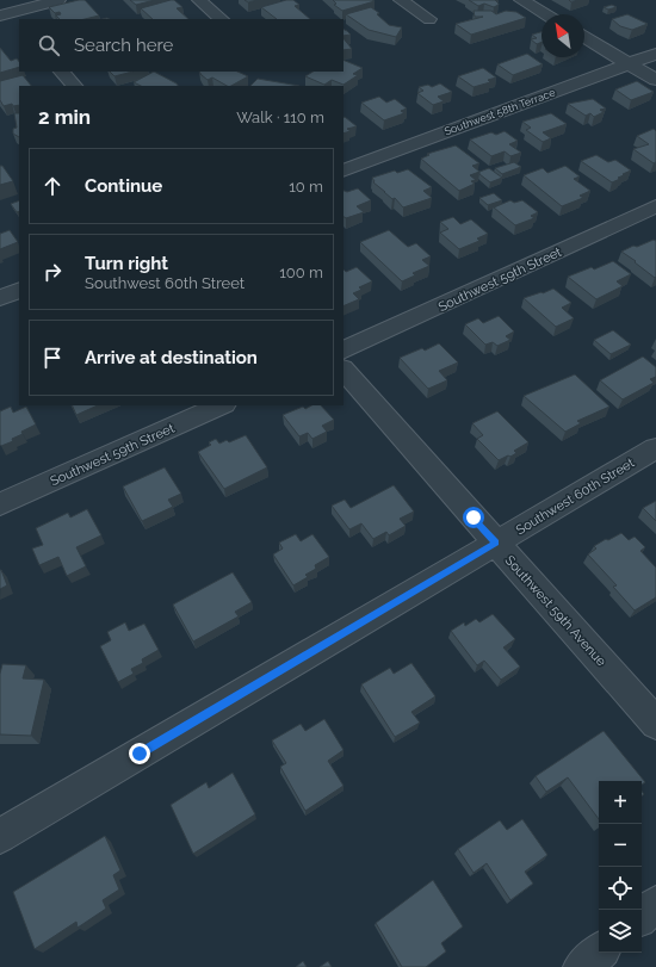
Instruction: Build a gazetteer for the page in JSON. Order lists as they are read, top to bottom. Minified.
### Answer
{"streets":{"street":["Southwest 58th Terrace","Southwest 59th Street","Southwest 60th Street","Southwest 59th Avenue"]},"crossings":[["Southwest 60th Street","Southwest 59th Avenue"]],"north":"top left","page":{"search":"Search here","heading":["2 min","Walk · 110 m"],"list":[["Continue","10 m"],["Turn right","Southwest 60th Street","100 m"],"Arrive at destination"],"map_buttons":["+","−"]}}
